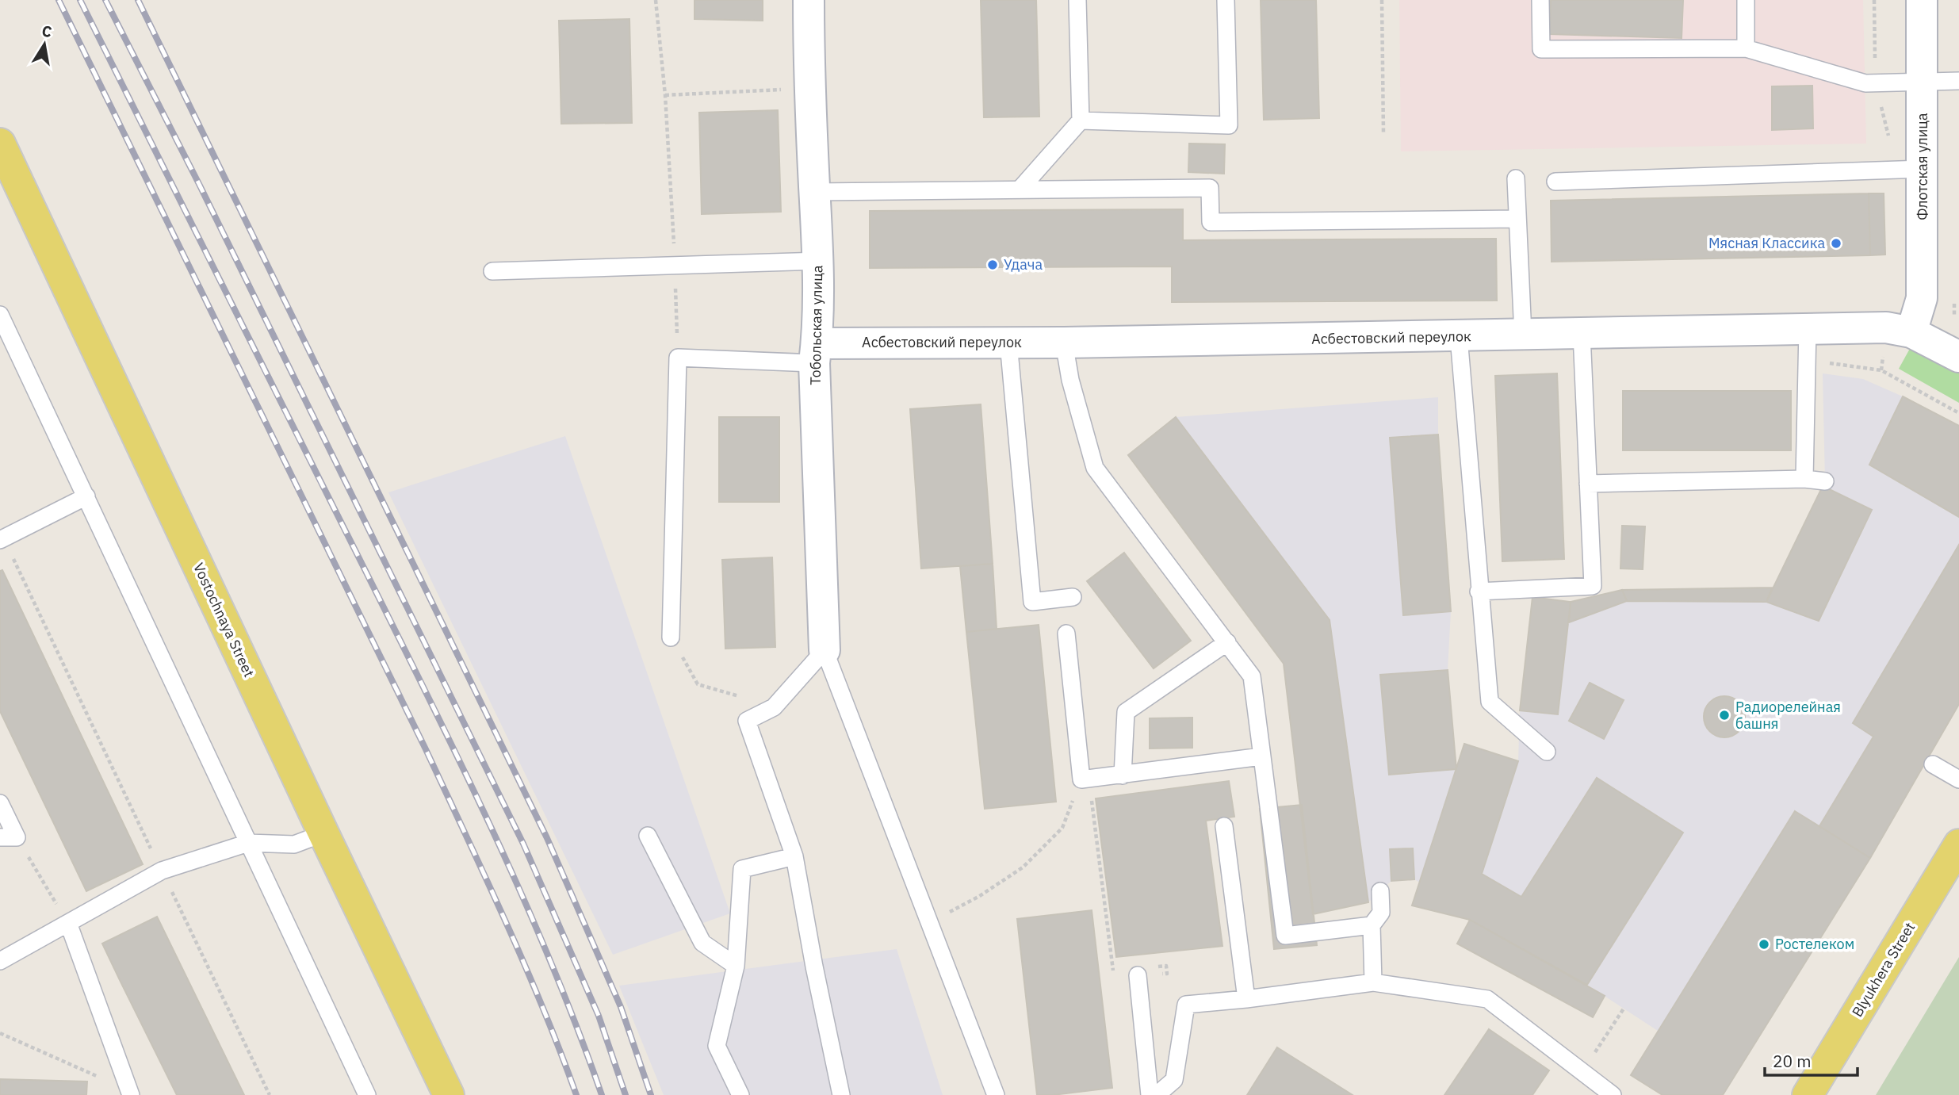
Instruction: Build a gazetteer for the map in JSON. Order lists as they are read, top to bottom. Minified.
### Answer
{"streets":{"main road":["Vostochnaya Street","Blyukhera Street"],"street":["Флотская улица","Тобольская улица","Асбестовский переулок"]},"crossings":[["Флотская улица","Асбестовский переулок"],["Тобольская улица","Асбестовский переулок"]],"places":["Мясная Классика","Удача","Радиорелейная башня","Ростелеком"],"scale_bar":"20 m","north":"top"}
